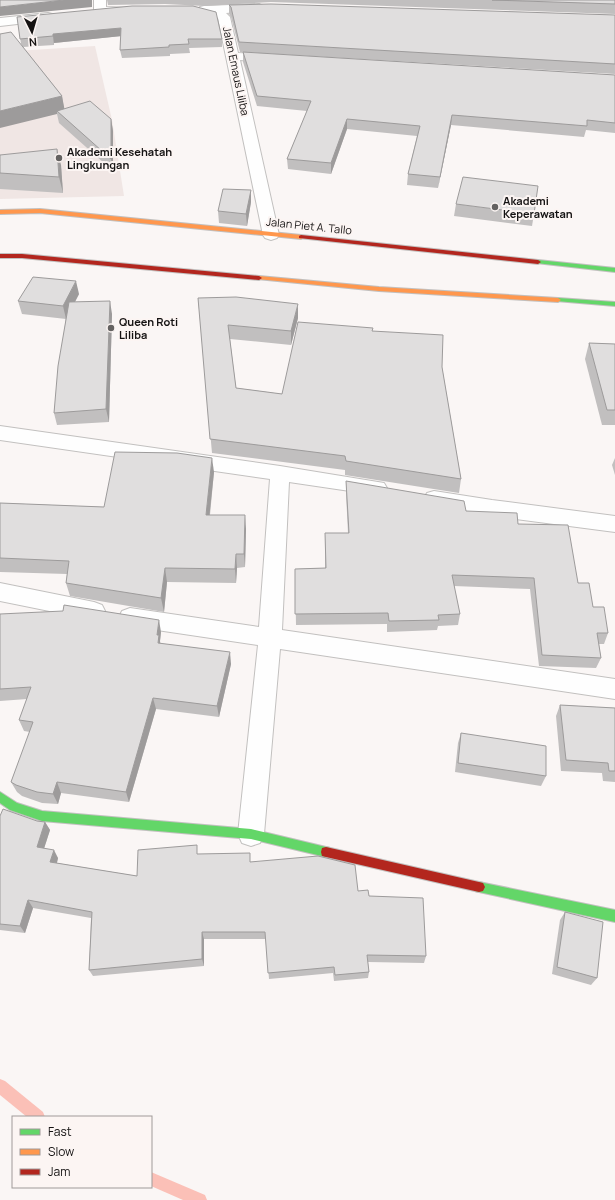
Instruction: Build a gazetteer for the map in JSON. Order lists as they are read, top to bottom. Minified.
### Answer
{"streets":{"main road":["Jalan Piet A. Tallo"],"street":["Jalan Emaus Liliba"]},"crossings":[["Jalan Emaus Liliba","Jalan Piet A. Tallo"]],"places":["Akademi Kesehatah Lingkungan","Akademi Keperawatan","Queen Roti Liliba"],"legend":["Fast","Slow","Jam"],"north":"bottom"}
